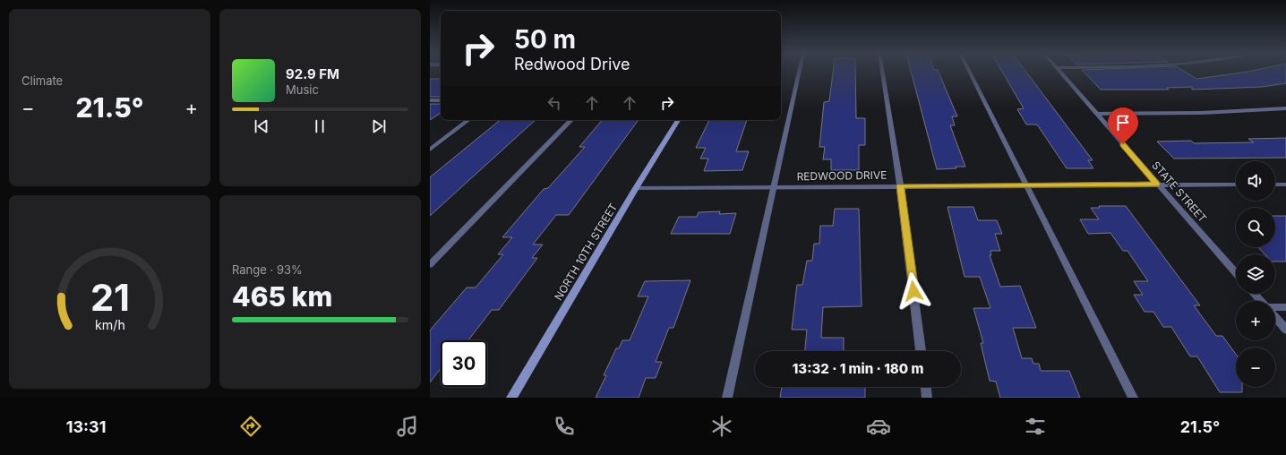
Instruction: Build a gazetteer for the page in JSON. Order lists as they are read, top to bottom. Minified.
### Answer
{"streets":{"main road":["NORTH 10TH STREET"],"street":["REDWOOD DRIVE","STATE STREET"]},"crossings":[["REDWOOD DRIVE","STATE STREET"],["REDWOOD DRIVE","NORTH 10TH STREET"]],"page":{"tile":["Climate",["Range · 93%","465 km"]],"turn":["50 m","Redwood Drive"],"song":["92.9 FM","Music"],"heat":["−","21.5°","+"],"map_buttons":["+","−"],"limit":"30","trip":"13:32 · 1 min · 180 m","tabs":["13:31","21.5°"],"gauge":["21","km/h"]}}
